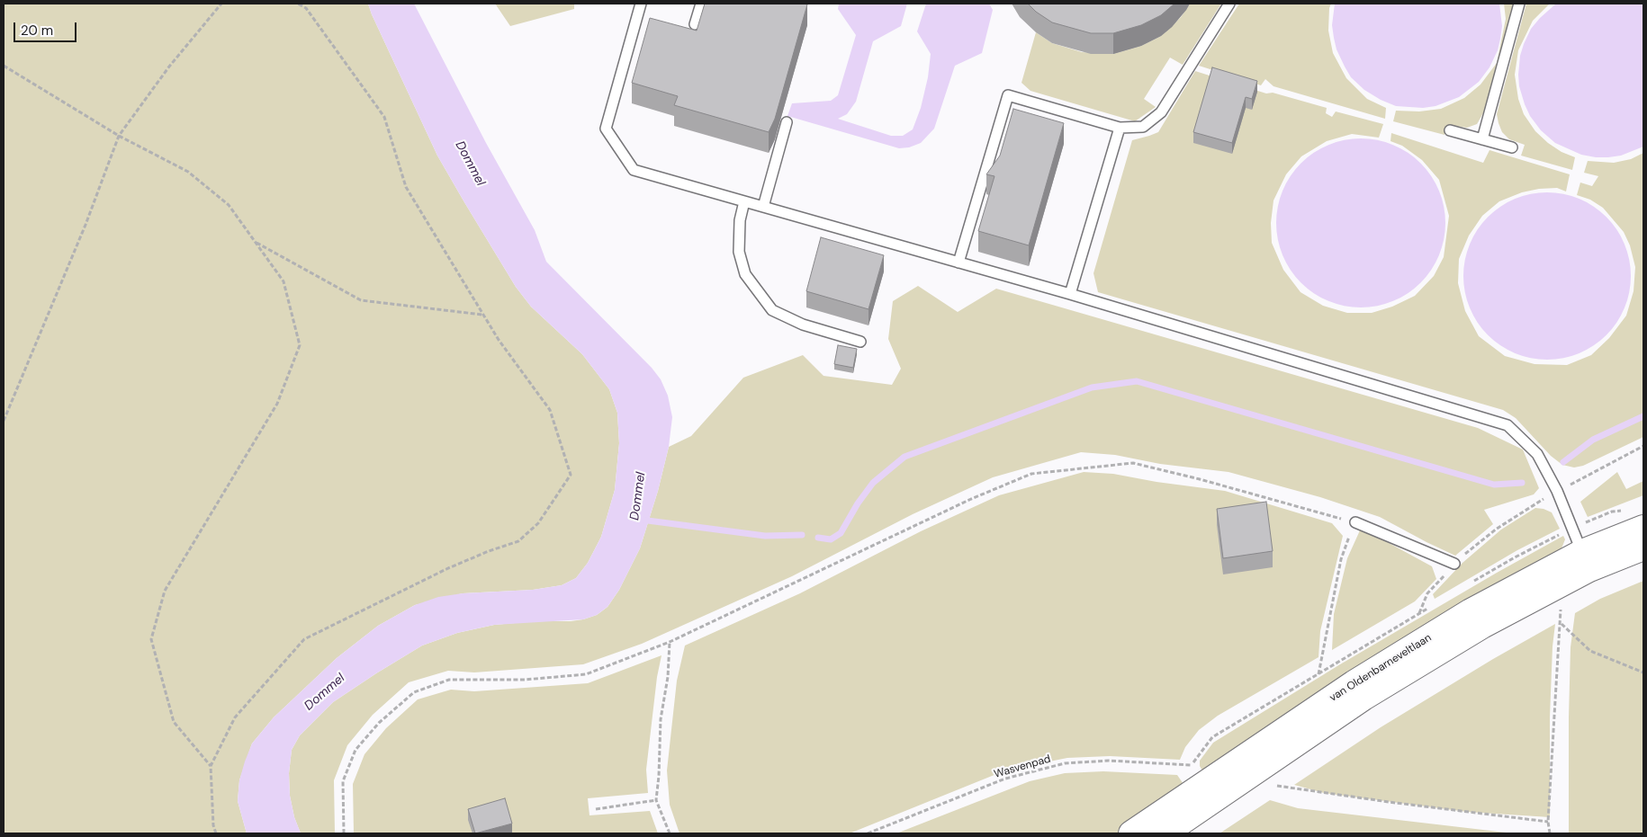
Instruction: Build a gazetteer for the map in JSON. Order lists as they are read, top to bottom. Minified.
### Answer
{"streets":{"main road":["van Oldenbarneveltlaan"],"path":["Wasvenpad"]},"water":["Dommel"],"scale_bar":"20 m"}
